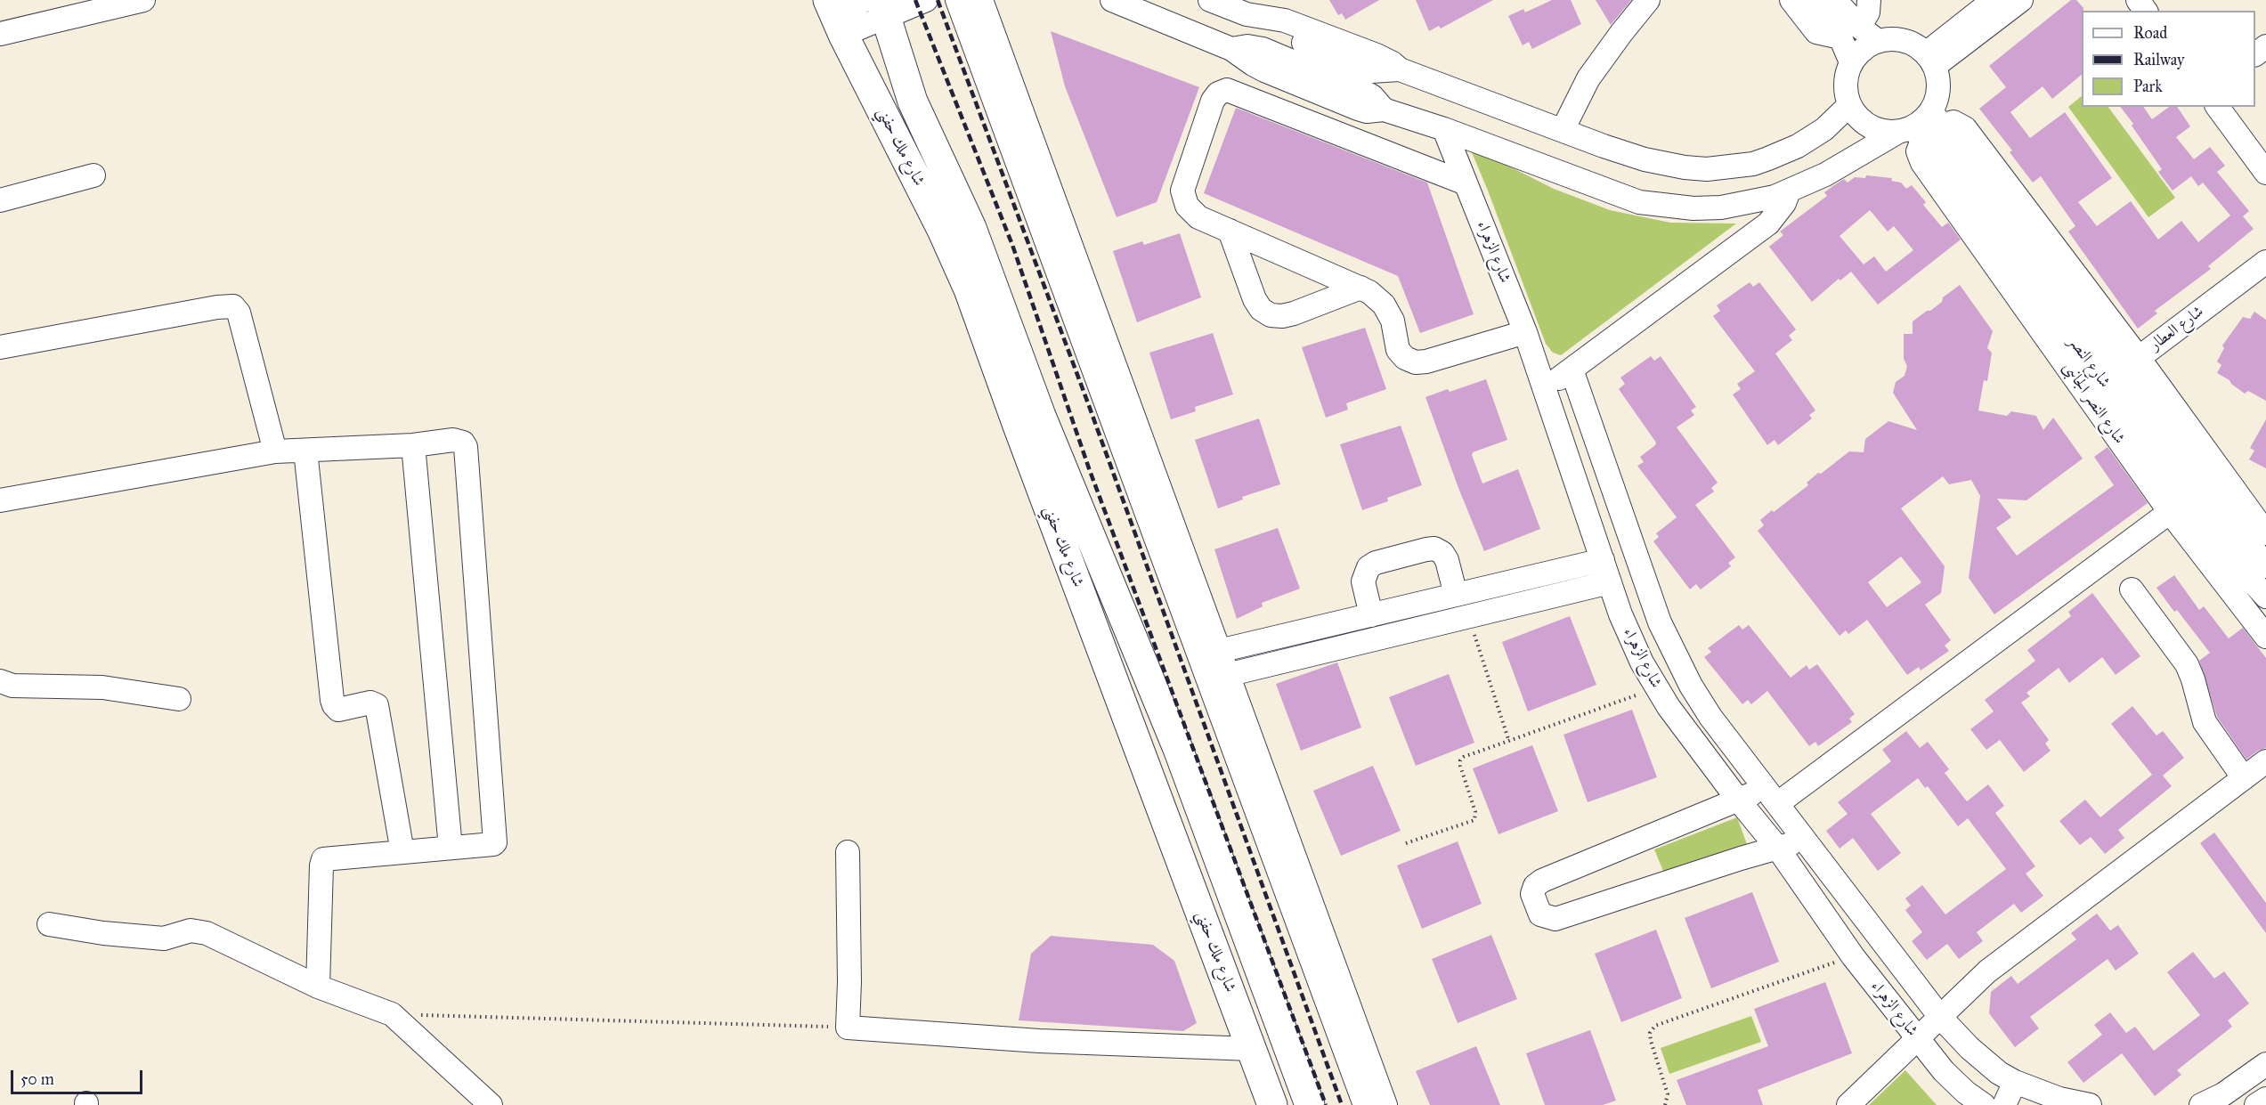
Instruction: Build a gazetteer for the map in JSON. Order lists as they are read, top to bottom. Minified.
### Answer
{"streets":{"highway":["شارع ملك حفني"],"street":["شارع الزهراء","شارع العطار","شارع النصر","شارع النصر الجانبى"]},"crossings":[["شارع العطار","شارع النصر"],["شارع العطار","شارع النصر الجانبى"],["شارع النصر","شارع النصر الجانبى"]],"legend":["Road","Railway","Park"],"scale_bar":"50 m"}
